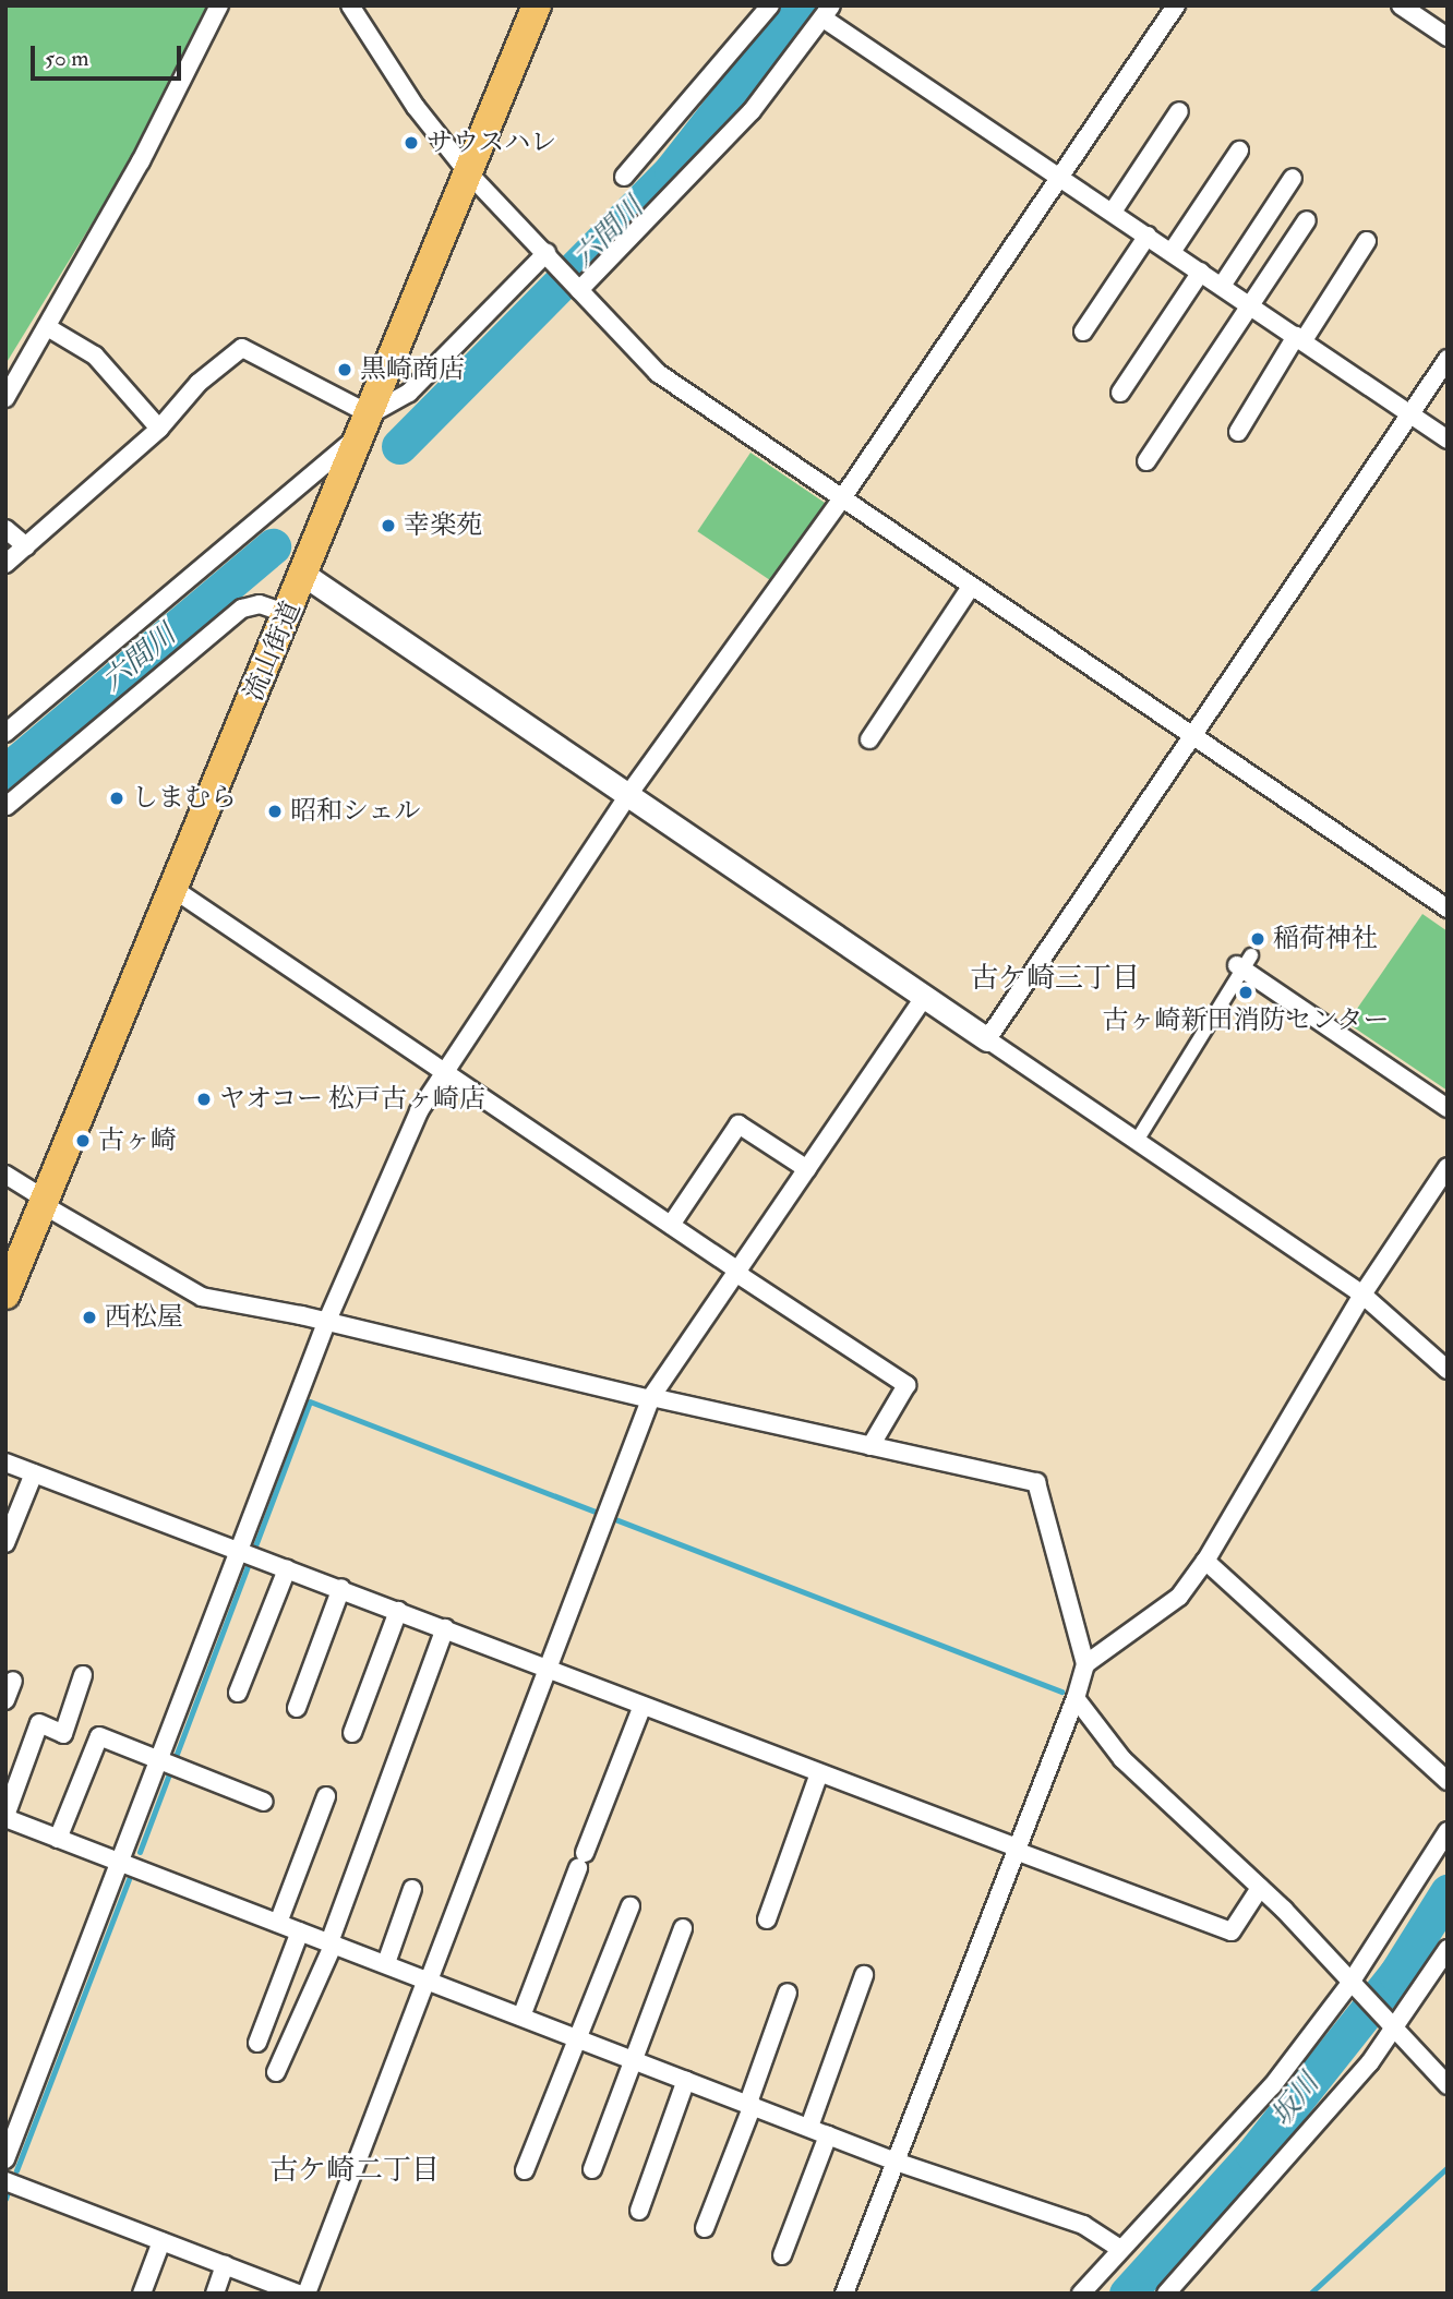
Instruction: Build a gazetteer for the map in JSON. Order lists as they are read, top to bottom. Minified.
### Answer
{"streets":{"main road":["流山街道"]},"districts":["古ケ崎三丁目","古ケ崎二丁目"],"water":["六間川","坂川"],"places":["サウスハレ","黒崎商店","幸楽苑","しまむら","昭和シェル","稲荷神社","古ヶ崎新田消防センター","ヤオコー 松戸古ヶ崎店","古ヶ崎","西松屋"],"scale_bar":"50 m"}
